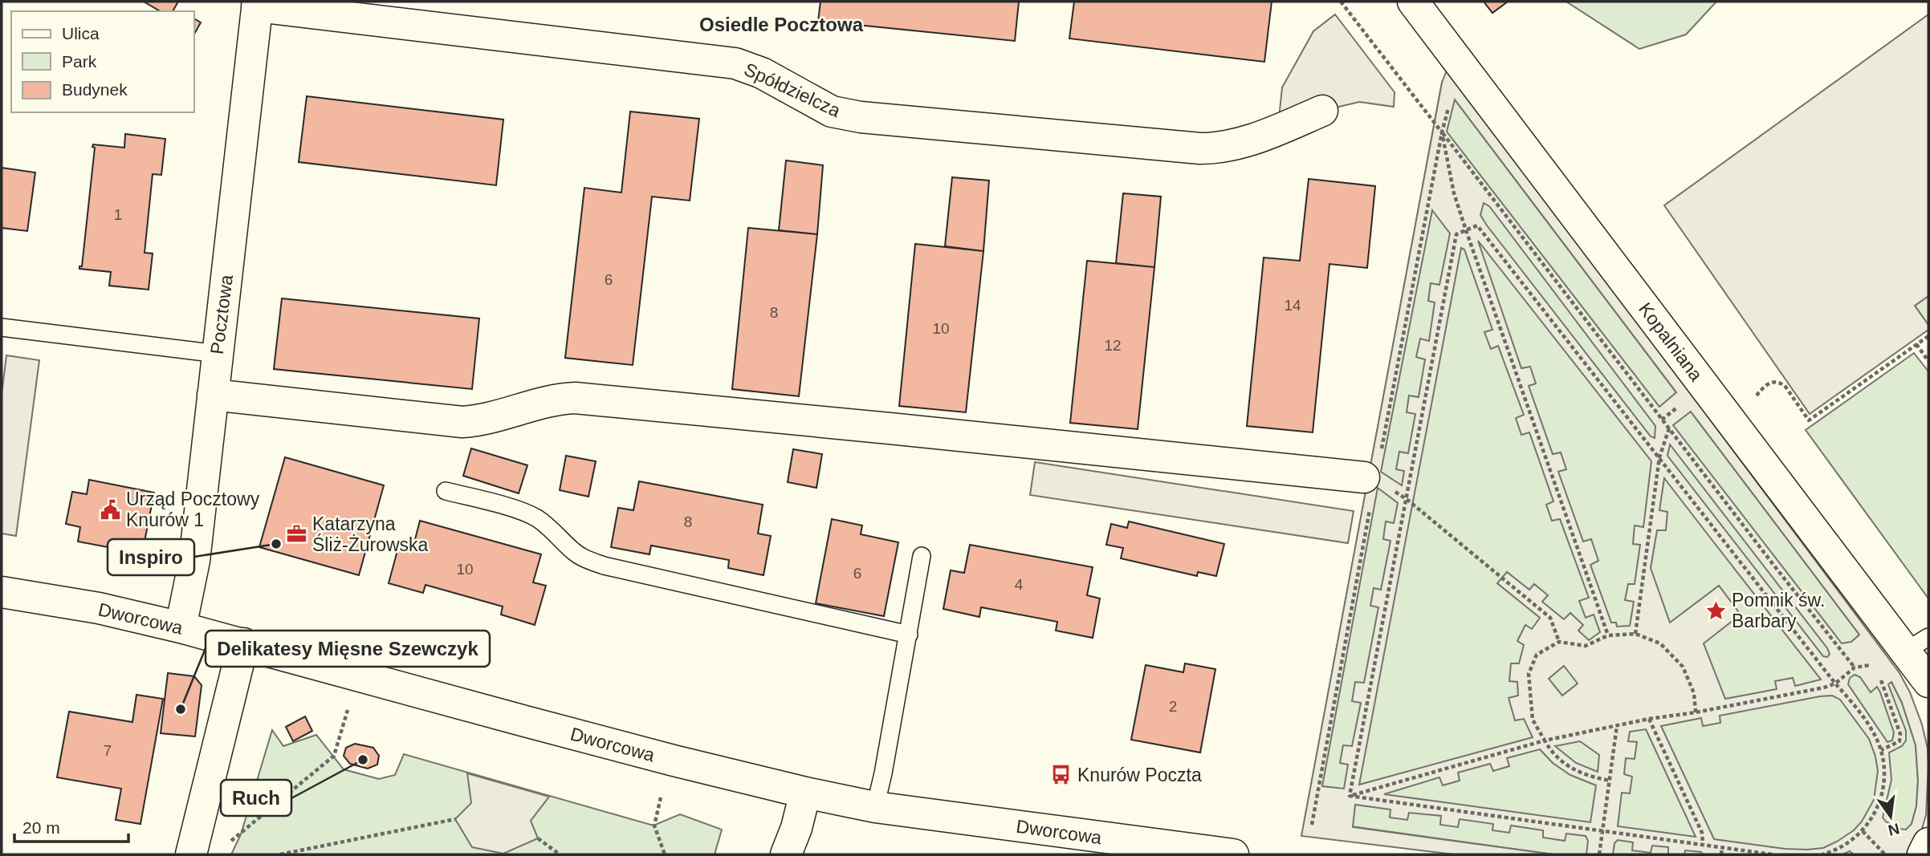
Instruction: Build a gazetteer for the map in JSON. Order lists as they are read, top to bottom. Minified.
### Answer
{"streets":{"street":["Spółdzielcza","Pocztowa","Kopalniana","Dworcowa"]},"crossings":[["Spółdzielcza","Pocztowa"],["Pocztowa","Dworcowa"]],"districts":["Osiedle Pocztowa"],"places":{"public building":["Urząd Pocztowy Knurów 1"],"office":["Katarzyna Śliż-Żurowska"],"other":["Inspiro","Delikatesy Mięsne Szewczyk","Ruch"],"place":["Pomnik św. Barbary"],"bus stop":["Knurów Poczta"]},"house_numbers":["1","6","14","8","10","12","8","10","6","4","2","7"],"legend":["Ulica","Park","Budynek"],"scale_bar":"20 m","north":"bottom"}
